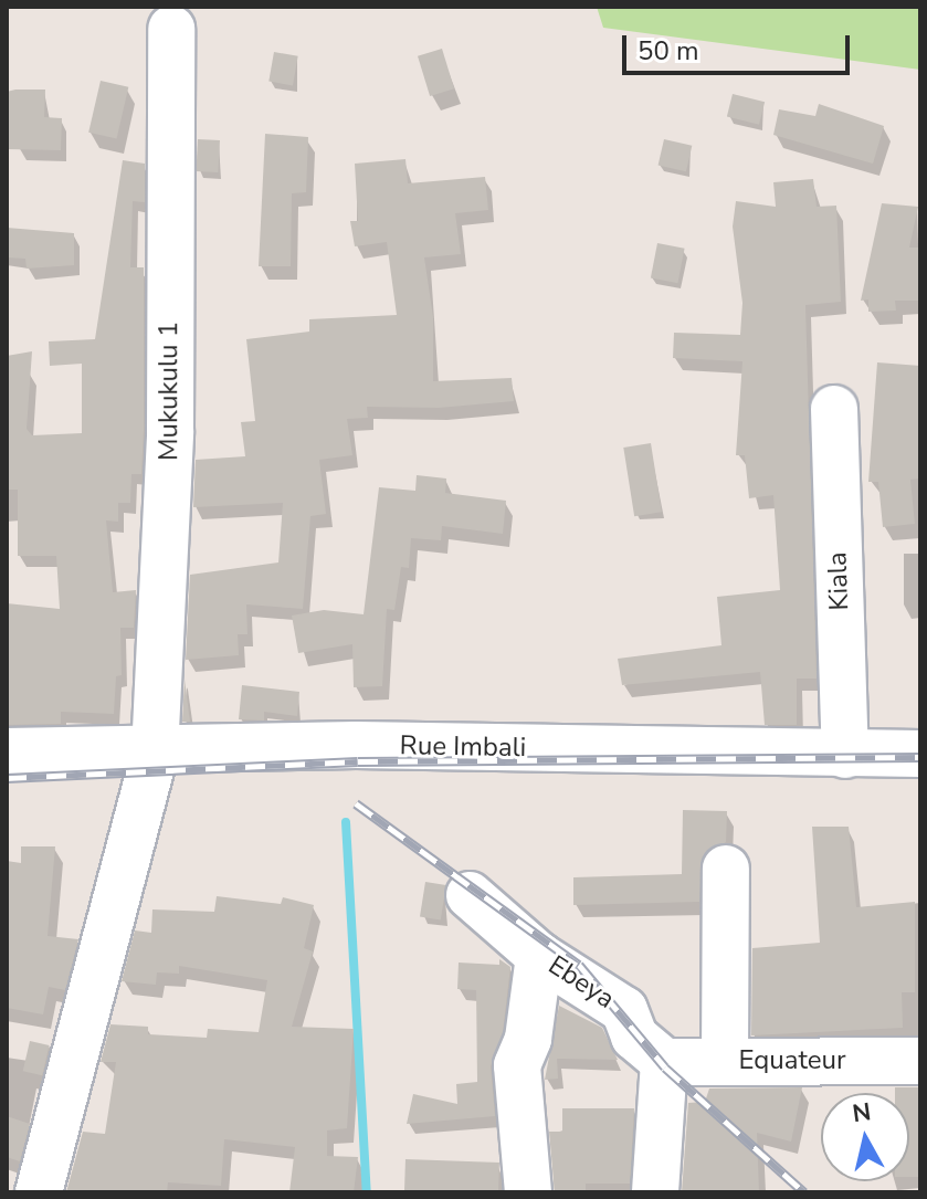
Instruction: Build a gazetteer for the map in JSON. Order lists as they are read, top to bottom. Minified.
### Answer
{"streets":{"street":["Mukukulu 1","Kiala","Rue Imbali","Ebeya","Equateur"]},"crossings":[["Mukukulu 1","Rue Imbali"],["Kiala","Rue Imbali"],["Ebeya","Equateur"]],"scale_bar":"50 m","north":"top"}
